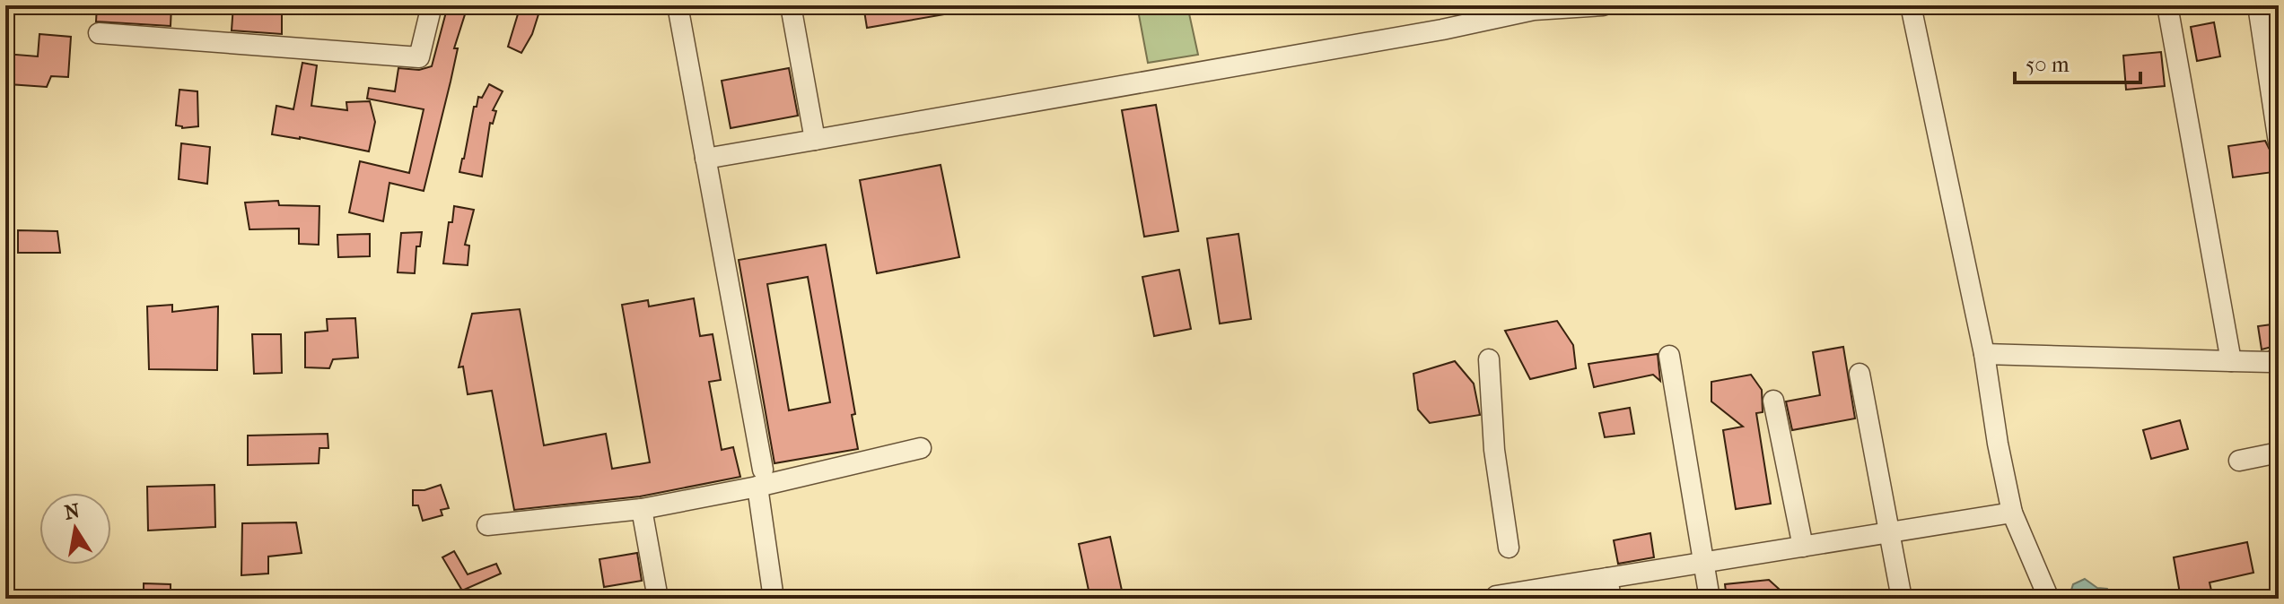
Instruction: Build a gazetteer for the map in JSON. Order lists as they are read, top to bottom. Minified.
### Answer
{"scale_bar":"50 m","north":"top"}
